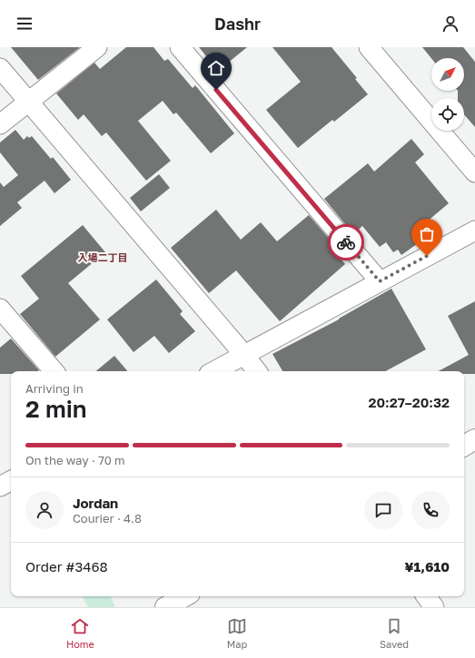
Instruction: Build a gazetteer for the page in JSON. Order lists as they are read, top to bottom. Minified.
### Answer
{"districts":["入場二丁目"],"north":"top right","page":{"header":"Dashr","heading":["2 min","Arriving in","20:27–20:32"],"panel":["Jordan","Courier · 4.8","Order #3468","¥1,610"],"bar":"On the way · 70 m","tabs":["Home","Map","Saved"]}}
